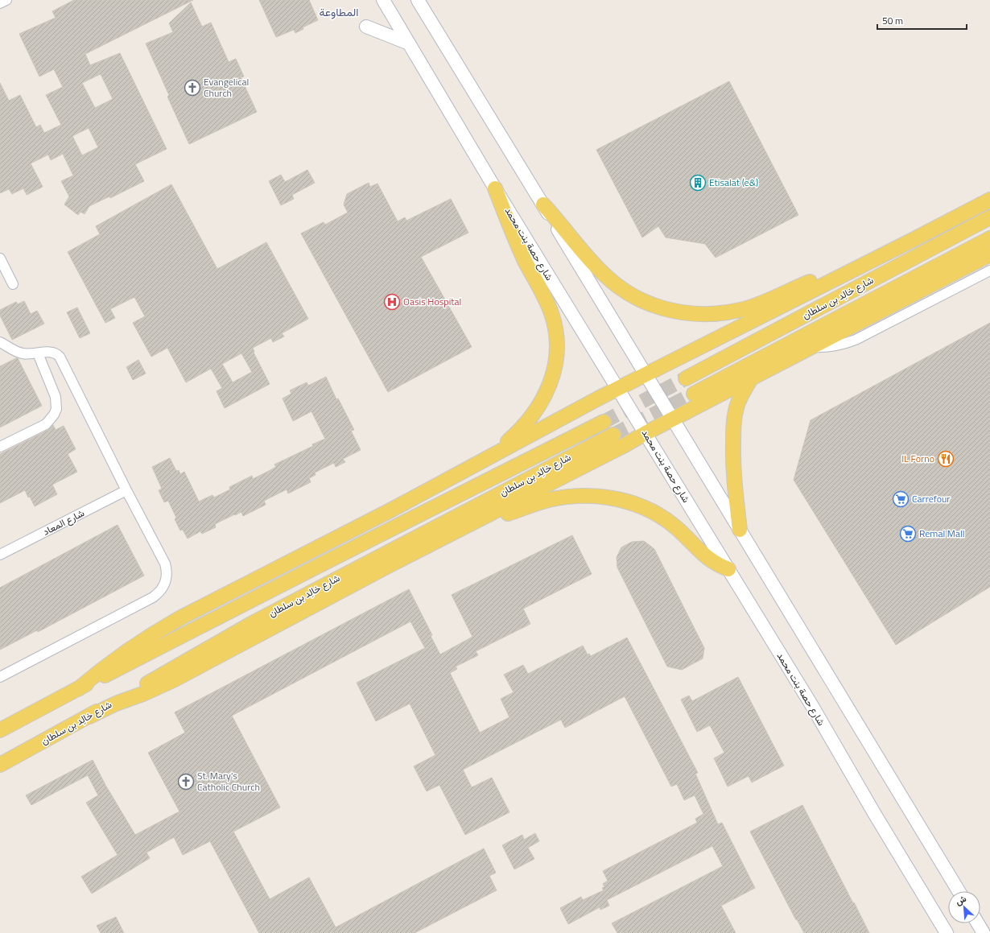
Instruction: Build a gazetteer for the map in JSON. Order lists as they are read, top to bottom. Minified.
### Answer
{"streets":{"main road":["شارع حصة بنت محمد","شارع خالِد بن سلطان"],"street":["شارع المعاد"]},"districts":["المطاوعة"],"places":{"church":["Evangelical Church","St. Mary's Catholic Church"],"building":["Etisalat (e&)"],"hospital":["Oasis Hospital"],"restaurant":["IL Forno"],"supermarket":["Carrefour","Remal Mall"]},"scale_bar":"50 m","north":"top left"}
